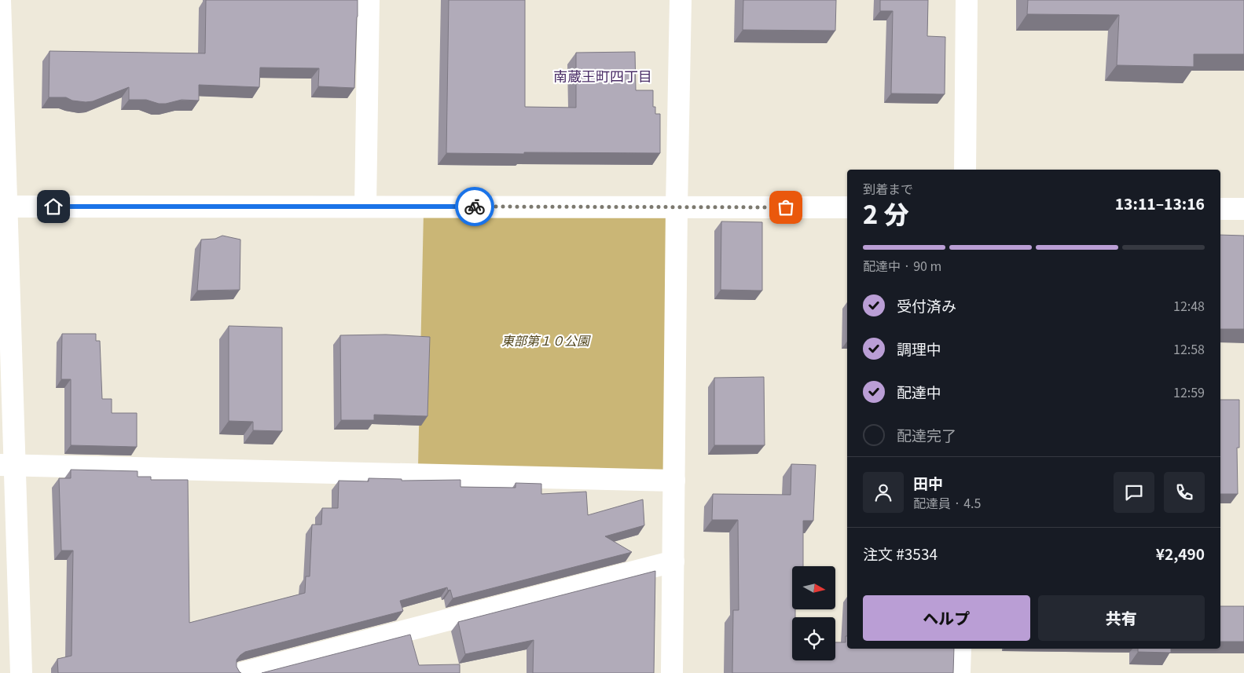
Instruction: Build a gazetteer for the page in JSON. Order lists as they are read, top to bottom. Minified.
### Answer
{"districts":["南蔵王町四丁目"],"parks":["東部第１０公園"],"north":"right","page":{"heading":["2 分","到着まで","13:11–13:16"],"panel":["田中","配達員 · 4.5","注文 #3534","¥2,490"],"bar":"配達中 · 90 m","list":[["受付済み","12:48"],["調理中","12:58"],["配達中","12:59"],"配達完了"],"buttons":["ヘルプ","共有"]}}
